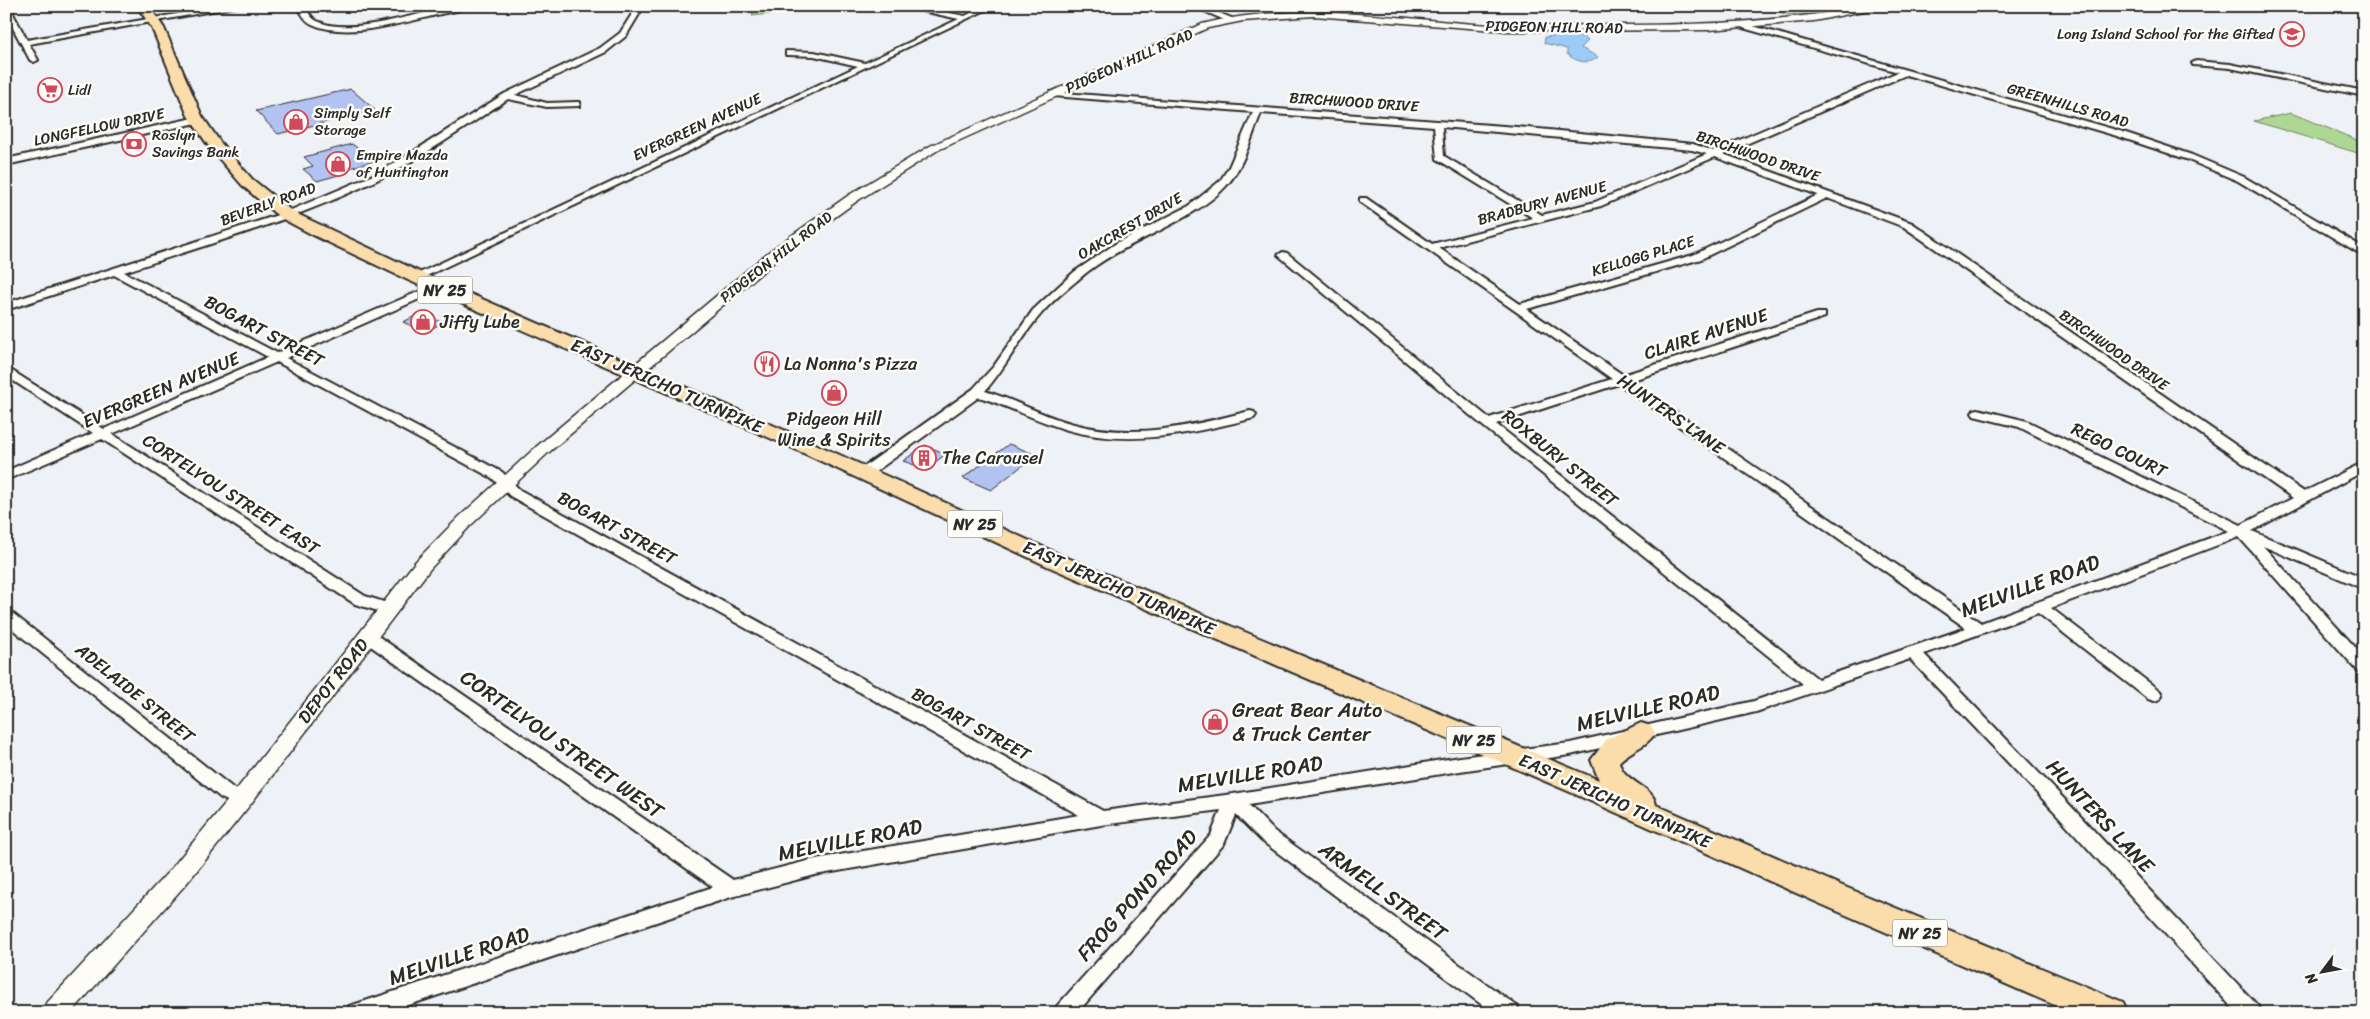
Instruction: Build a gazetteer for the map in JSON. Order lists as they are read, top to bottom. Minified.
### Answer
{"streets":{"main road":["NY 25","EAST JERICHO TURNPIKE"],"street":["PIDGEON HILL ROAD","BIRCHWOOD DRIVE","GREENHILLS ROAD","LONGFELLOW DRIVE","EVERGREEN AVENUE","BRADBURY AVENUE","BEVERLY ROAD","OAKCREST DRIVE","KELLOGG PLACE","BOGART STREET","CLAIRE AVENUE","HUNTERS LANE","REGO COURT","ROXBURY STREET","CORTELYOU STREET EAST","MELVILLE ROAD","DEPOT ROAD","ADELAIDE STREET","CORTELYOU STREET WEST","ARMELL STREET","FROG POND ROAD"]},"crossings":[["PIDGEON HILL ROAD","BIRCHWOOD DRIVE"],["PIDGEON HILL ROAD","GREENHILLS ROAD"],["PIDGEON HILL ROAD","EAST JERICHO TURNPIKE"],["PIDGEON HILL ROAD","DEPOT ROAD"],["BIRCHWOOD DRIVE","BRADBURY AVENUE"],["BIRCHWOOD DRIVE","OAKCREST DRIVE"],["BIRCHWOOD DRIVE","KELLOGG PLACE"],["BIRCHWOOD DRIVE","MELVILLE ROAD"],["GREENHILLS ROAD","BRADBURY AVENUE"],["LONGFELLOW DRIVE","EAST JERICHO TURNPIKE"],["EVERGREEN AVENUE","BOGART STREET"],["EVERGREEN AVENUE","EAST JERICHO TURNPIKE"],["EVERGREEN AVENUE","CORTELYOU STREET EAST"],["BRADBURY AVENUE","HUNTERS LANE"],["BEVERLY ROAD","BOGART STREET"],["BEVERLY ROAD","EAST JERICHO TURNPIKE"],["OAKCREST DRIVE","EAST JERICHO TURNPIKE"],["KELLOGG PLACE","HUNTERS LANE"],["BOGART STREET","MELVILLE ROAD"],["BOGART STREET","DEPOT ROAD"],["CLAIRE AVENUE","HUNTERS LANE"],["CLAIRE AVENUE","ROXBURY STREET"],["EAST JERICHO TURNPIKE","MELVILLE ROAD"],["EAST JERICHO TURNPIKE","DEPOT ROAD"],["HUNTERS LANE","MELVILLE ROAD"],["REGO COURT","MELVILLE ROAD"],["ROXBURY STREET","MELVILLE ROAD"],["CORTELYOU STREET EAST","DEPOT ROAD"],["MELVILLE ROAD","CORTELYOU STREET WEST"],["MELVILLE ROAD","ARMELL STREET"],["MELVILLE ROAD","FROG POND ROAD"],["DEPOT ROAD","ADELAIDE STREET"],["DEPOT ROAD","CORTELYOU STREET WEST"],["ARMELL STREET","FROG POND ROAD"]],"places":{"school or university":["Long Island School for the Gifted"],"supermarket":["Lidl"],"shop":["Simply Self Storage","Empire Mazda of Huntington","Jiffy Lube","Pidgeon Hill Wine & Spirits","Great Bear Auto & Truck Center"],"bank":["Roslyn Savings Bank"],"restaurant":["La Nonna's Pizza"],"building":["The Carousel"]},"north":"bottom left"}
